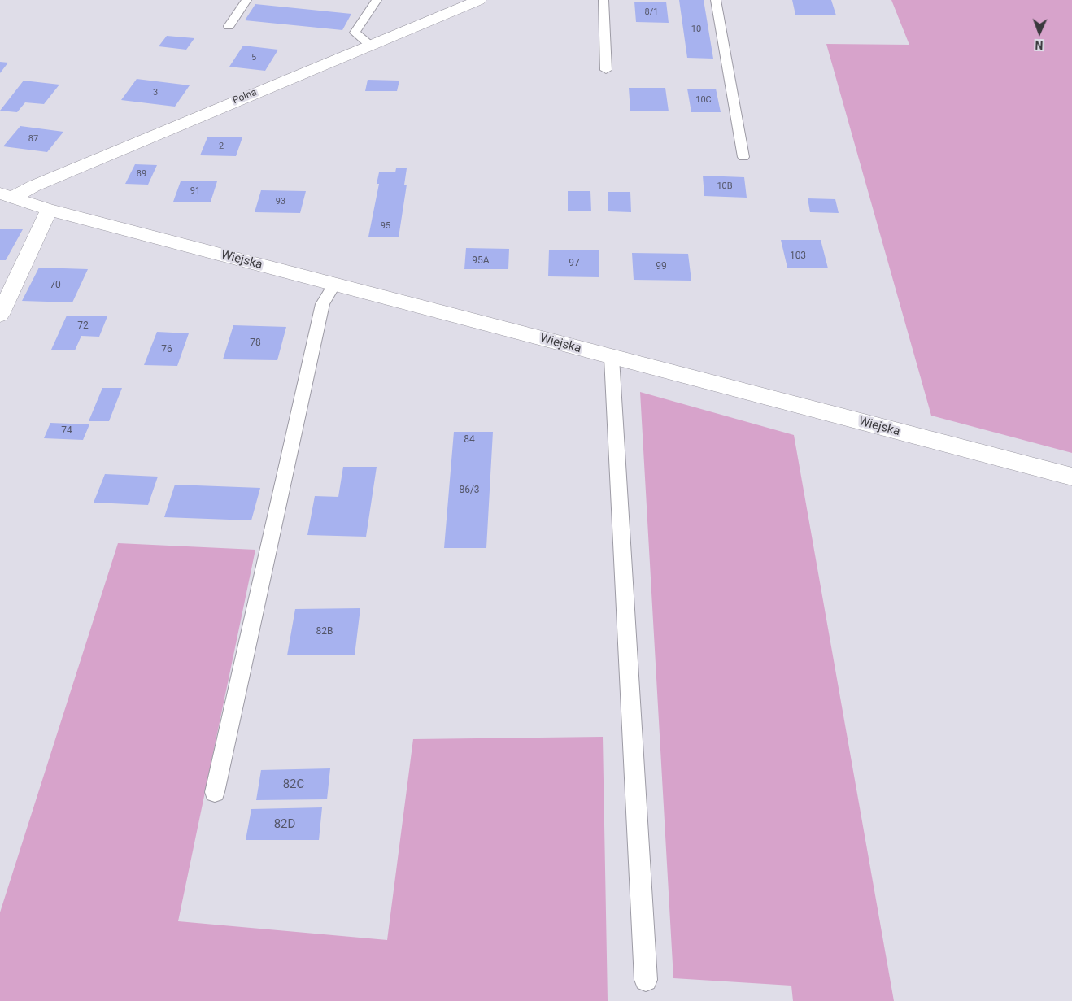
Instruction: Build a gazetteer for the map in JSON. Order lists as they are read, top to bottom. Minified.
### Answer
{"streets":{"street":["Polna","Wiejska"]},"crossings":[["Polna","Wiejska"]],"house_numbers":["8/1","10","5","3","10C","87","2","89","10B","91","93","95","103","95A","97","99","70","72","78","76","74","84","86/3","82B","82C","82D"],"north":"bottom"}
